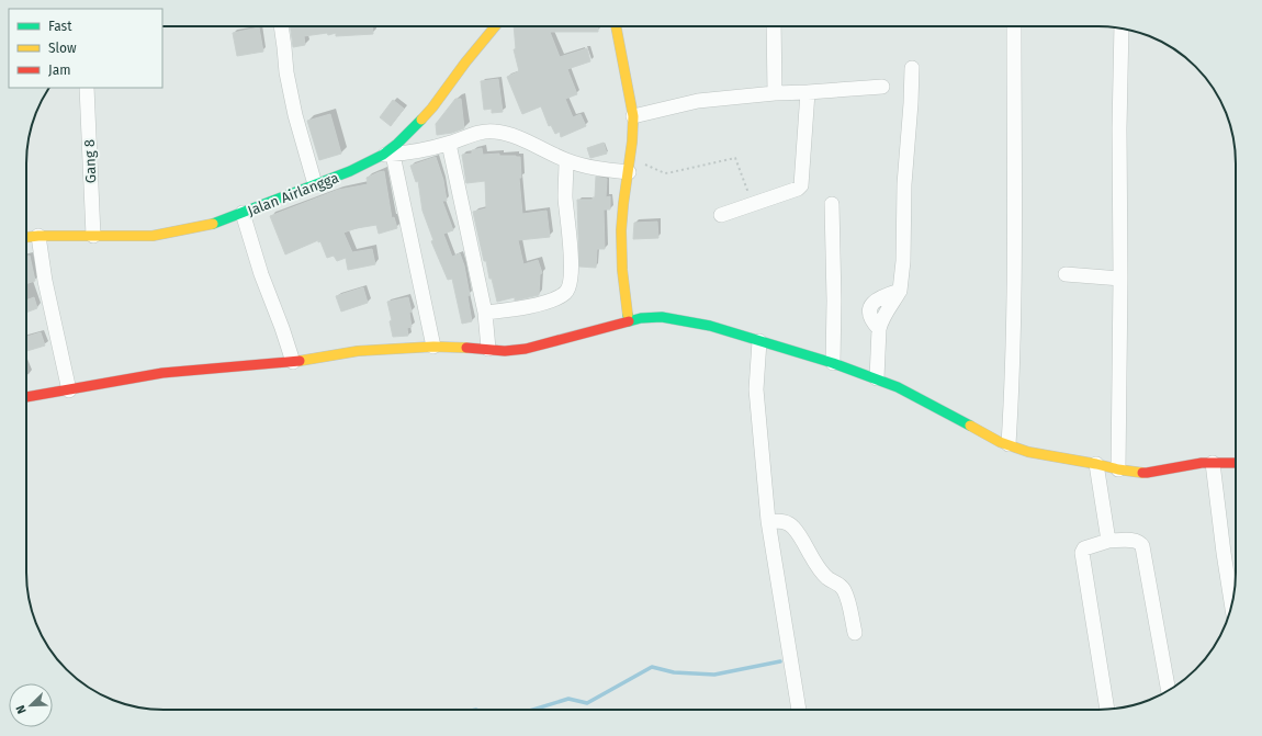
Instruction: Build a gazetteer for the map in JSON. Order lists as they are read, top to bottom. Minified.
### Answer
{"streets":{"street":["Gang 8","Jalan Airlangga"]},"crossings":[["Gang 8","Jalan Airlangga"]],"legend":["Fast","Slow","Jam"],"north":"bottom left"}
